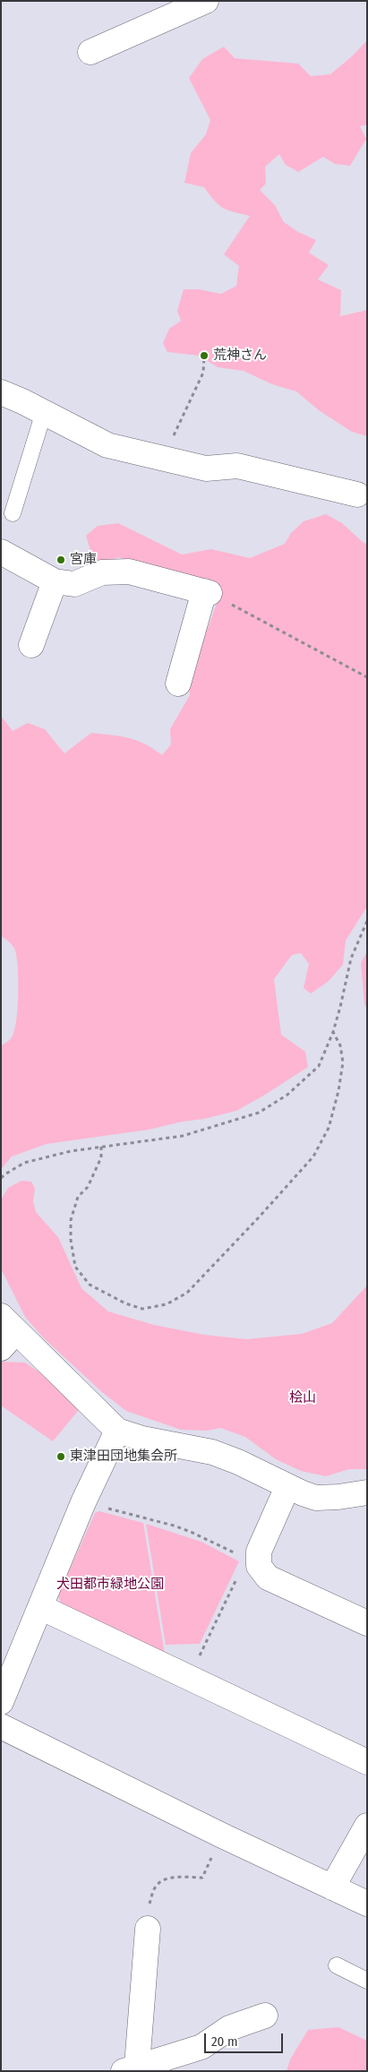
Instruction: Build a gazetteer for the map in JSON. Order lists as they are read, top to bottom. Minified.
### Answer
{"parks":["桧山","犬田都市緑地公園"],"places":["荒神さん","宮庫","東津田団地集会所"],"scale_bar":"20 m"}
